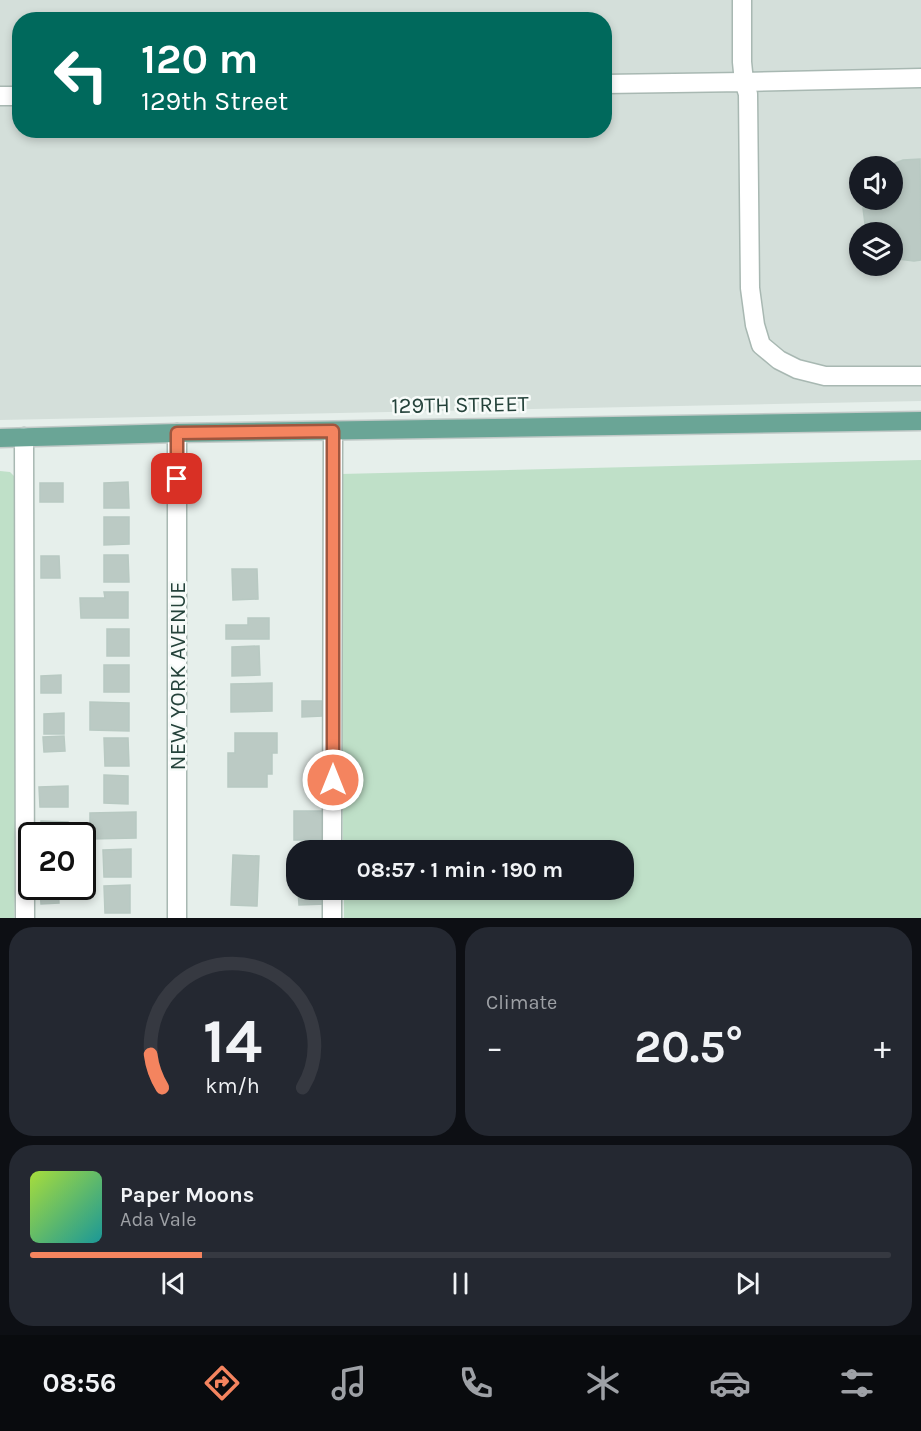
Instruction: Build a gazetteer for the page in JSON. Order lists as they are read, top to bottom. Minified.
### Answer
{"streets":{"main road":["129TH STREET"],"street":["NEW YORK AVENUE"]},"crossings":[["129TH STREET","NEW YORK AVENUE"]],"page":{"turn":["120 m","129th Street"],"limit":"20","trip":"08:57 · 1 min · 190 m","tile":"Climate","heat":["−","20.5°","+"],"song":["Paper Moons","Ada Vale"],"tabs":"08:56","gauge":["14","km/h"]}}
